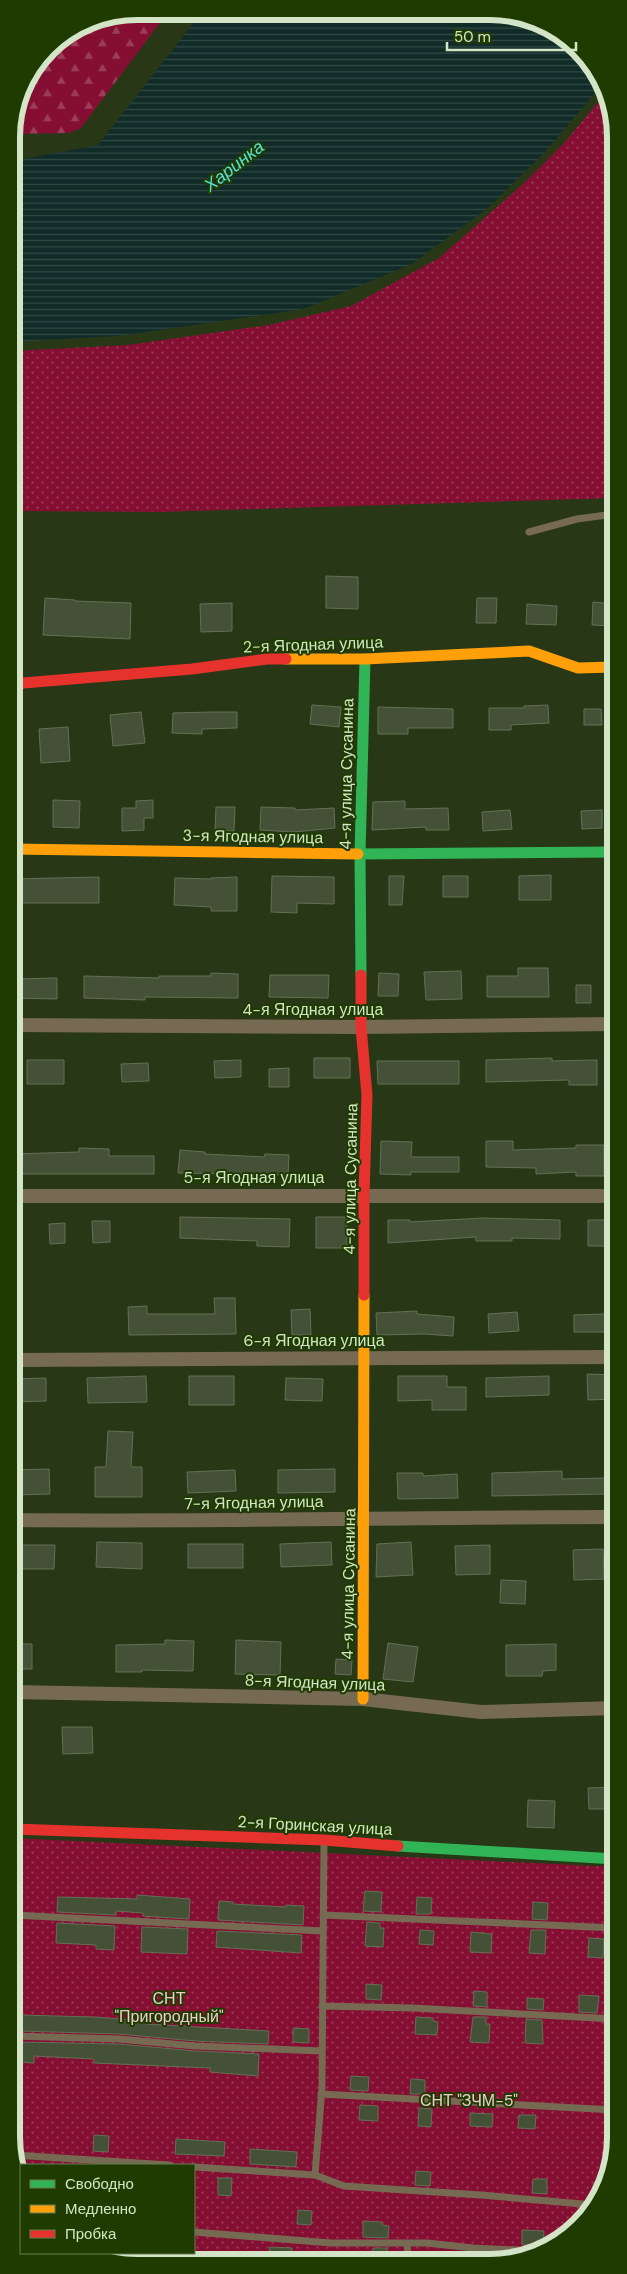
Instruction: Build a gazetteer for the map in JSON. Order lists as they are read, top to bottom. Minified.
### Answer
{"streets":{"street":["2-я Ягодная улица","4-я улица Сусанина","3-я Ягодная улица","4-я Ягодная улица","5-я Ягодная улица","6-я Ягодная улица","7-я Ягодная улица","8-я Ягодная улица","2-я Горинская улица"]},"crossings":[["2-я Ягодная улица","4-я улица Сусанина"],["4-я улица Сусанина","3-я Ягодная улица"],["4-я улица Сусанина","4-я Ягодная улица"],["4-я улица Сусанина","5-я Ягодная улица"],["4-я улица Сусанина","6-я Ягодная улица"],["4-я улица Сусанина","7-я Ягодная улица"],["4-я улица Сусанина","8-я Ягодная улица"]],"water":["Харинка"],"parks":["СНТ \"Пригородный\"","СНТ \"ЗЧМ-5\""],"legend":["Свободно","Медленно","Пробка"],"scale_bar":"50 m"}
